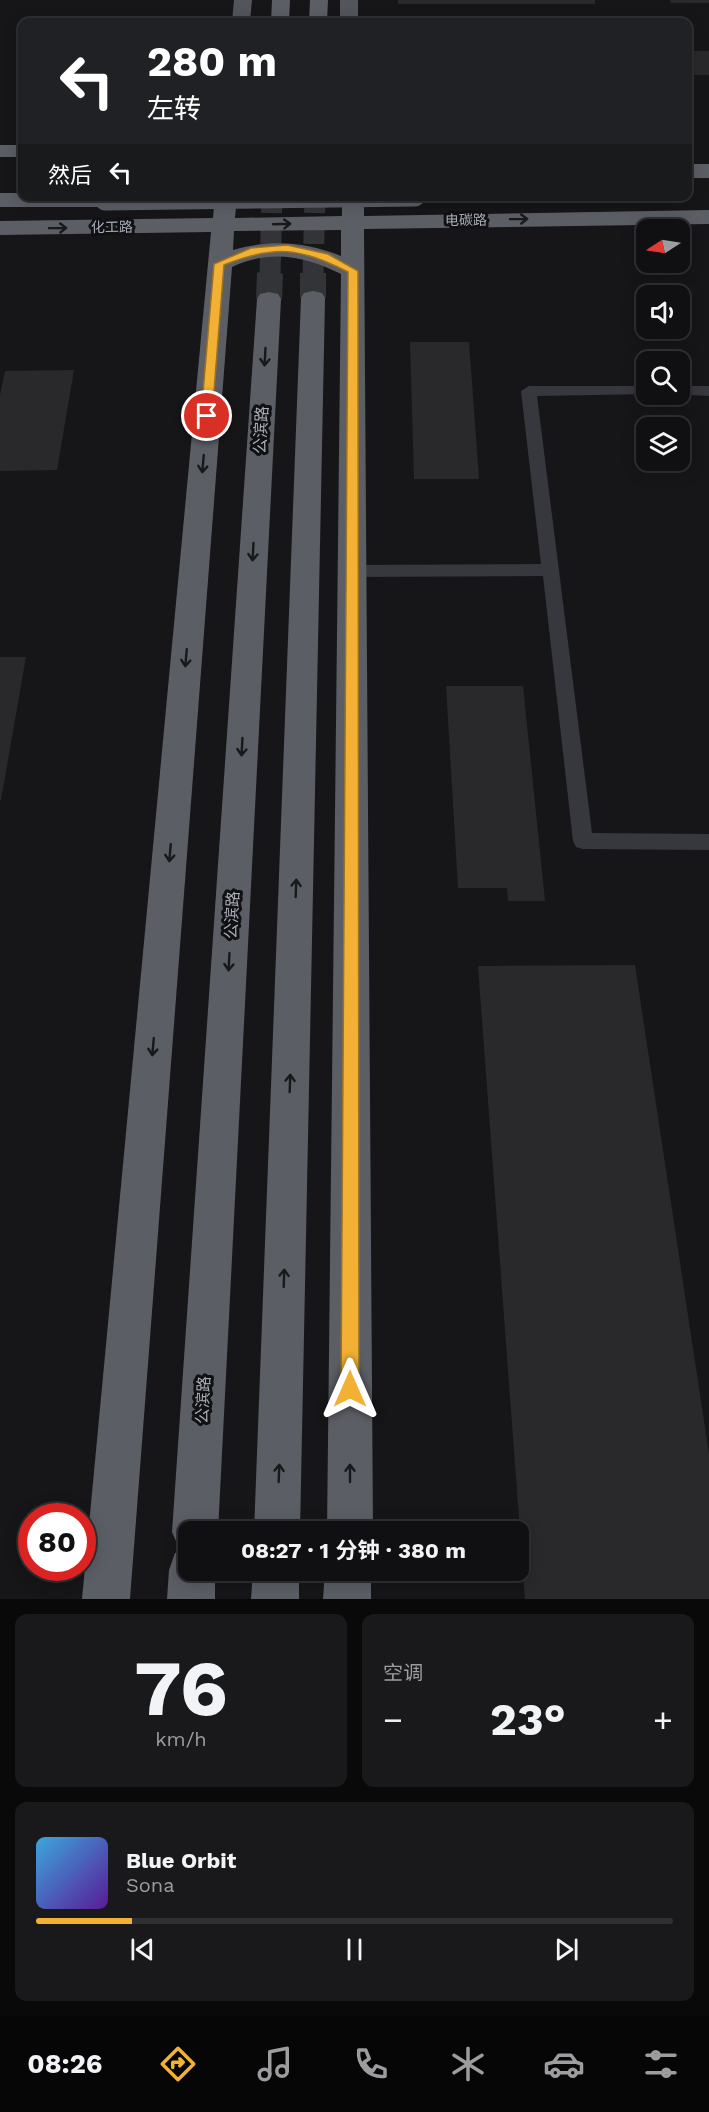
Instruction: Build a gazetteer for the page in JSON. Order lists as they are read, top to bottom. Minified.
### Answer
{"streets":{"highway":["电碳路","化工路","公滨路"]},"crossings":[["电碳路","化工路"]],"one_way":["化工路"],"north":"left","page":{"turn":["280 m","左转"],"then":"然后","limit":"80","trip":"08:27 · 1 分钟 · 380 m","tile":[["76","km/h"],"空调"],"heat":["−","23°","+"],"song":["Blue Orbit","Sona"],"tabs":"08:26"}}
